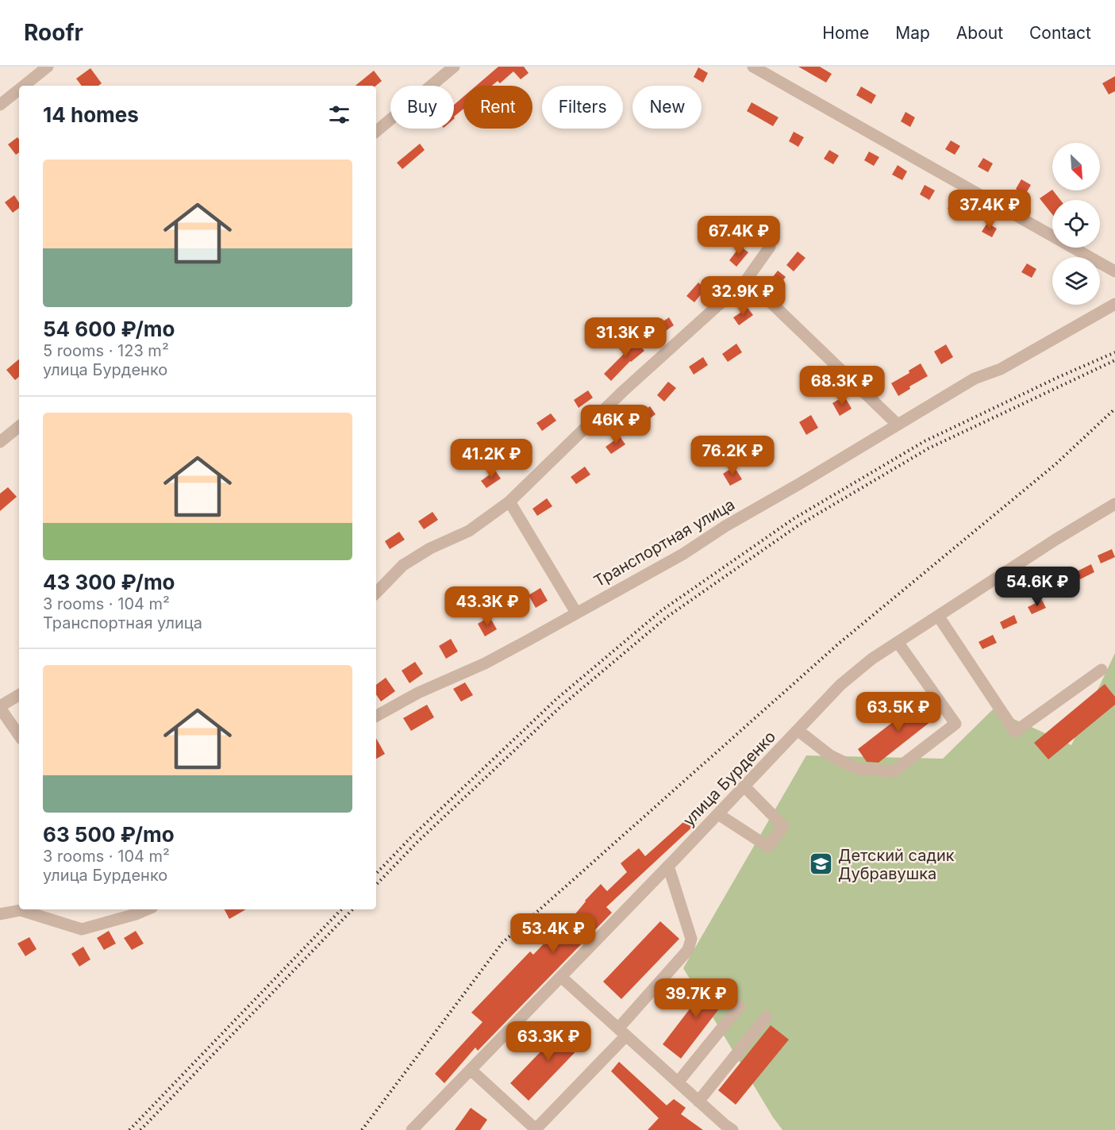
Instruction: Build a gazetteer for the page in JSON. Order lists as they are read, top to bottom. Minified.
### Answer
{"streets":{"street":["Транспортная улица","улица Бурденко"]},"places":{"school or university":["Детский садик Дубравушка"]},"north":"bottom right","page":{"header":"Roofr","nav":["Home","Map","About","Contact"],"chip":["Buy","Rent","Filters","New"],"heading":"14 homes","list":[{"name":"54 600 ₽/mo","note":"5 rooms · 123 m² · улица Бурденко"},{"name":"43 300 ₽/mo","note":"3 rooms · 104 m² · Транспортная улица"},{"name":"63 500 ₽/mo","note":"3 rooms · 104 m² · улица Бурденко"}],"price":["37.4K ₽","67.4K ₽","32.9K ₽","31.3K ₽","68.3K ₽","46K ₽","76.2K ₽","41.2K ₽","54.6K ₽","43.3K ₽","63.5K ₽","53.4K ₽","39.7K ₽","63.3K ₽"]}}
